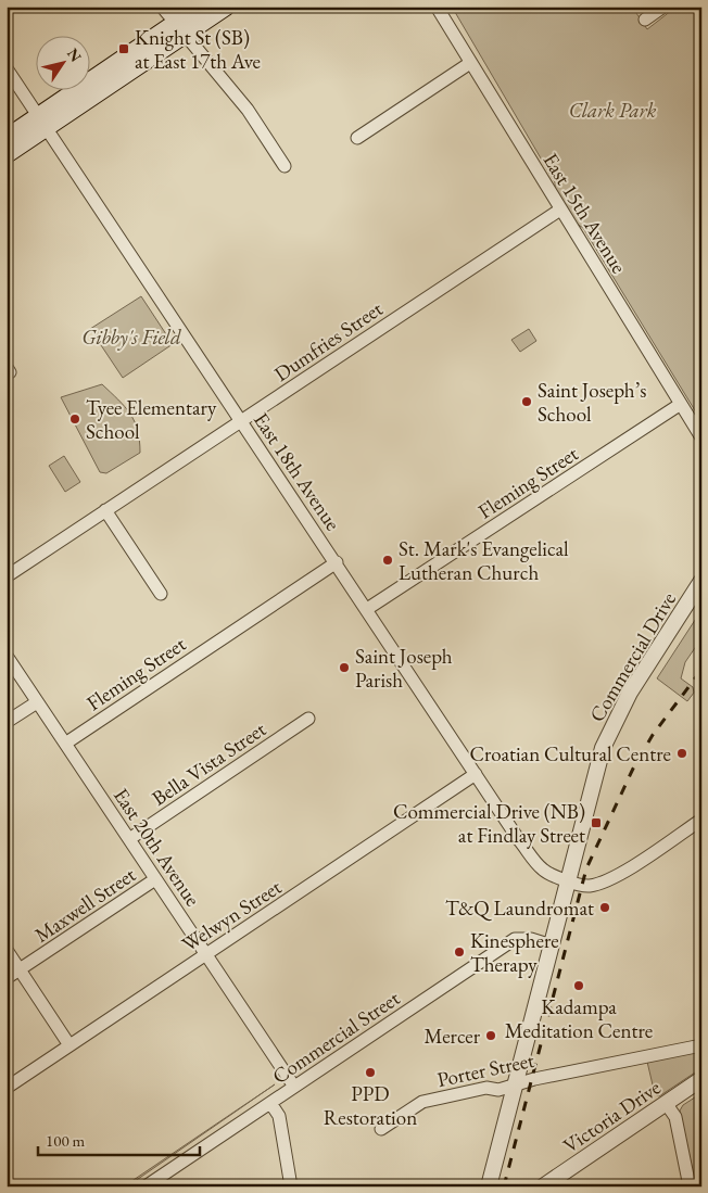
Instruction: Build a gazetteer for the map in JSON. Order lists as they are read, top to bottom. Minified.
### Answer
{"streets":{"street":["East 15th Avenue","Dumfries Street","East 18th Avenue","Fleming Street","Commercial Drive","Bella Vista Street","East 20th Avenue","Maxwell Street","Welwyn Street","Commercial Street","Porter Street","Victoria Drive"]},"crossings":[["East 15th Avenue","Dumfries Street"],["East 15th Avenue","Fleming Street"],["Dumfries Street","East 18th Avenue"],["East 18th Avenue","Fleming Street"],["East 18th Avenue","Commercial Drive"],["East 18th Avenue","Welwyn Street"],["Fleming Street","East 20th Avenue"],["Commercial Drive","Commercial Street"],["Commercial Drive","Porter Street"],["Bella Vista Street","East 20th Avenue"],["East 20th Avenue","Maxwell Street"],["East 20th Avenue","Welwyn Street"],["East 20th Avenue","Commercial Street"]],"parks":["Clark Park","Gibby's Field"],"places":{"transit":["Knight St (SB) at East 17th Ave","Commercial Drive (NB) at Findlay Street"],"other":["Saint Joseph’s School","Tyee Elementary School","St. Mark's Evangelical Lutheran Church","Saint Joseph Parish","Croatian Cultural Centre","T&Q Laundromat","Kinesphere Therapy","Kadampa Meditation Centre","Mercer","PPD Restoration"]},"scale_bar":"100 m","north":"top right"}
